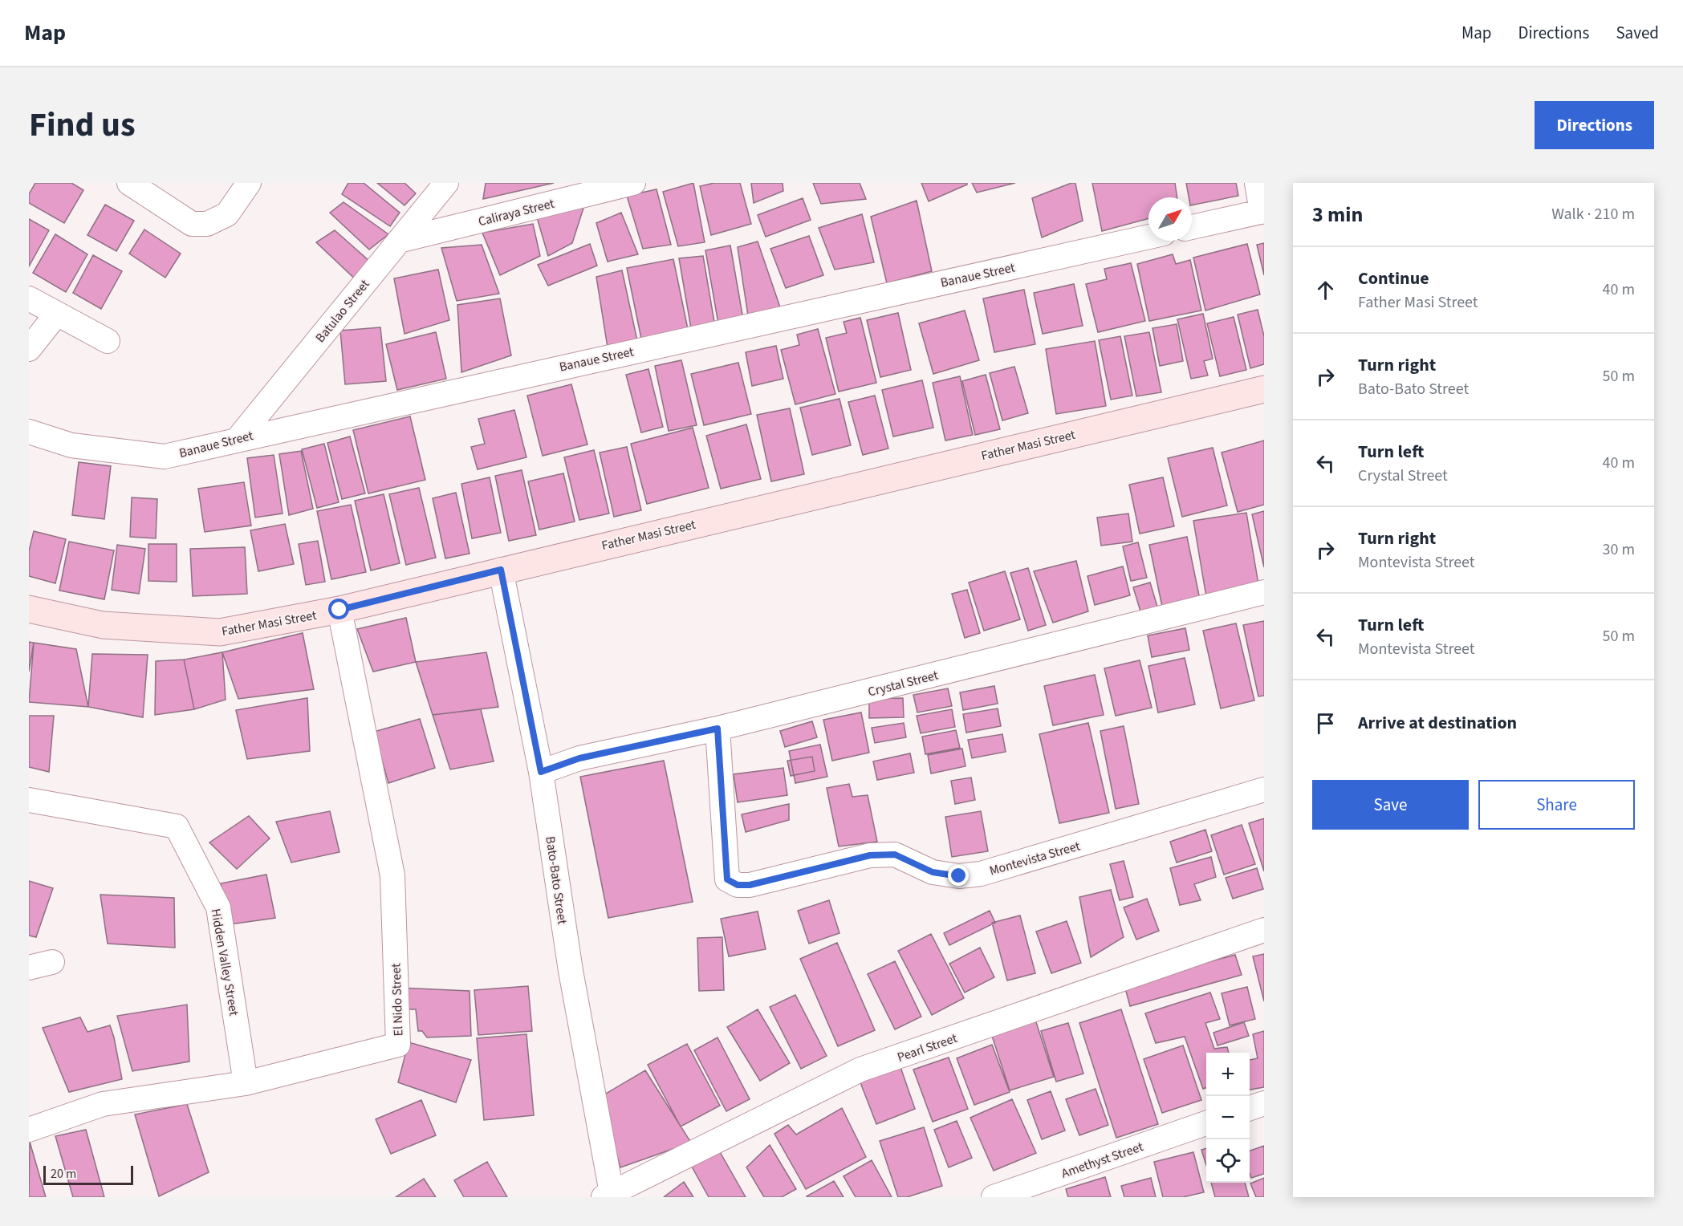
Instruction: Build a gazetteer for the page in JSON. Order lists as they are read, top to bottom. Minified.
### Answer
{"streets":{"street":["Caliraya Street","Banaue Street","Batulao Street","Father Masi Street","Crystal Street","Montevista Street","Bato-Bato Street","Hidden Valley Street","El Nido Street","Pearl Street","Amethyst Street"]},"crossings":[["Caliraya Street","Batulao Street"],["Banaue Street","Batulao Street"],["Father Masi Street","Bato-Bato Street"],["Father Masi Street","El Nido Street"],["Crystal Street","Montevista Street"],["Crystal Street","Bato-Bato Street"],["Bato-Bato Street","Pearl Street"],["Hidden Valley Street","El Nido Street"]],"scale_bar":"20 m","north":"top right","page":{"header":"Map","nav":["Map","Directions","Saved"],"title":"Find us","buttons":["Directions",["Save","Share"]],"heading":["3 min","Walk · 210 m"],"list":[["Continue","Father Masi Street","40 m"],["Turn right","Bato-Bato Street","50 m"],["Turn left","Crystal Street","40 m"],["Turn right","Montevista Street","30 m"],["Turn left","Montevista Street","50 m"],"Arrive at destination"],"map_buttons":["+","−"],"scale":"20 m"}}
